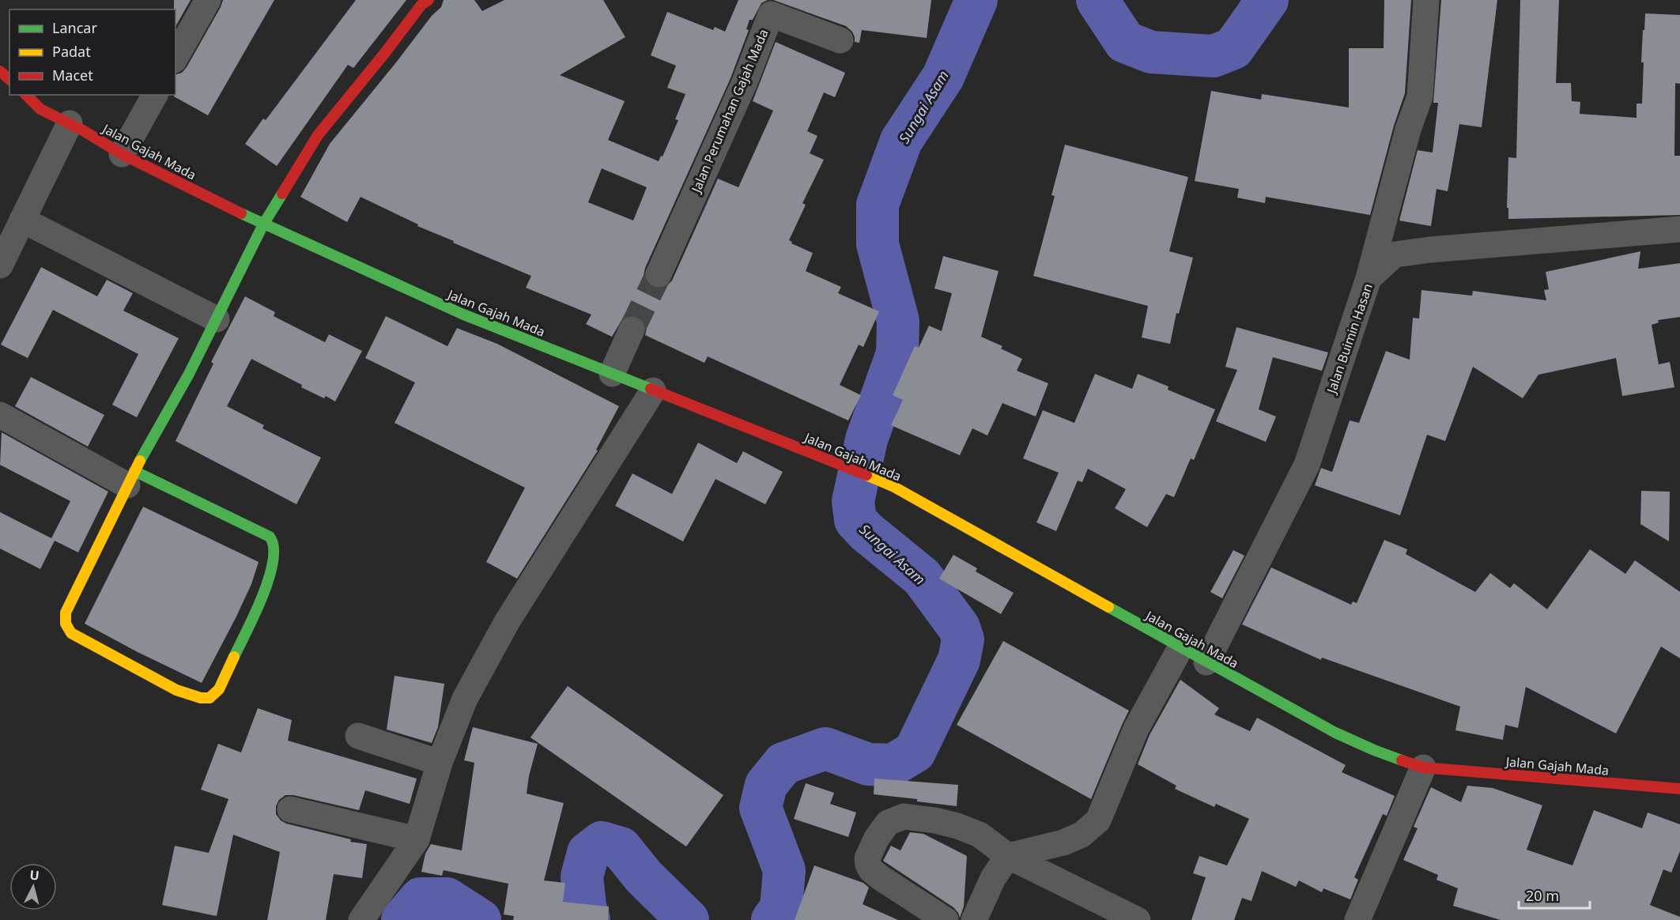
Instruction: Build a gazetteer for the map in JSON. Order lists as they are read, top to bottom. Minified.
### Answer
{"streets":{"main road":["Jalan Gajah Mada"],"street":["Jalan Perumahan Gajah Mada","Jalan Buimin Hasan"]},"crossings":[["Jalan Gajah Mada","Jalan Buimin Hasan"]],"water":["Sungai Asam"],"legend":["Lancar","Padat","Macet"],"scale_bar":"20 m","north":"top"}
